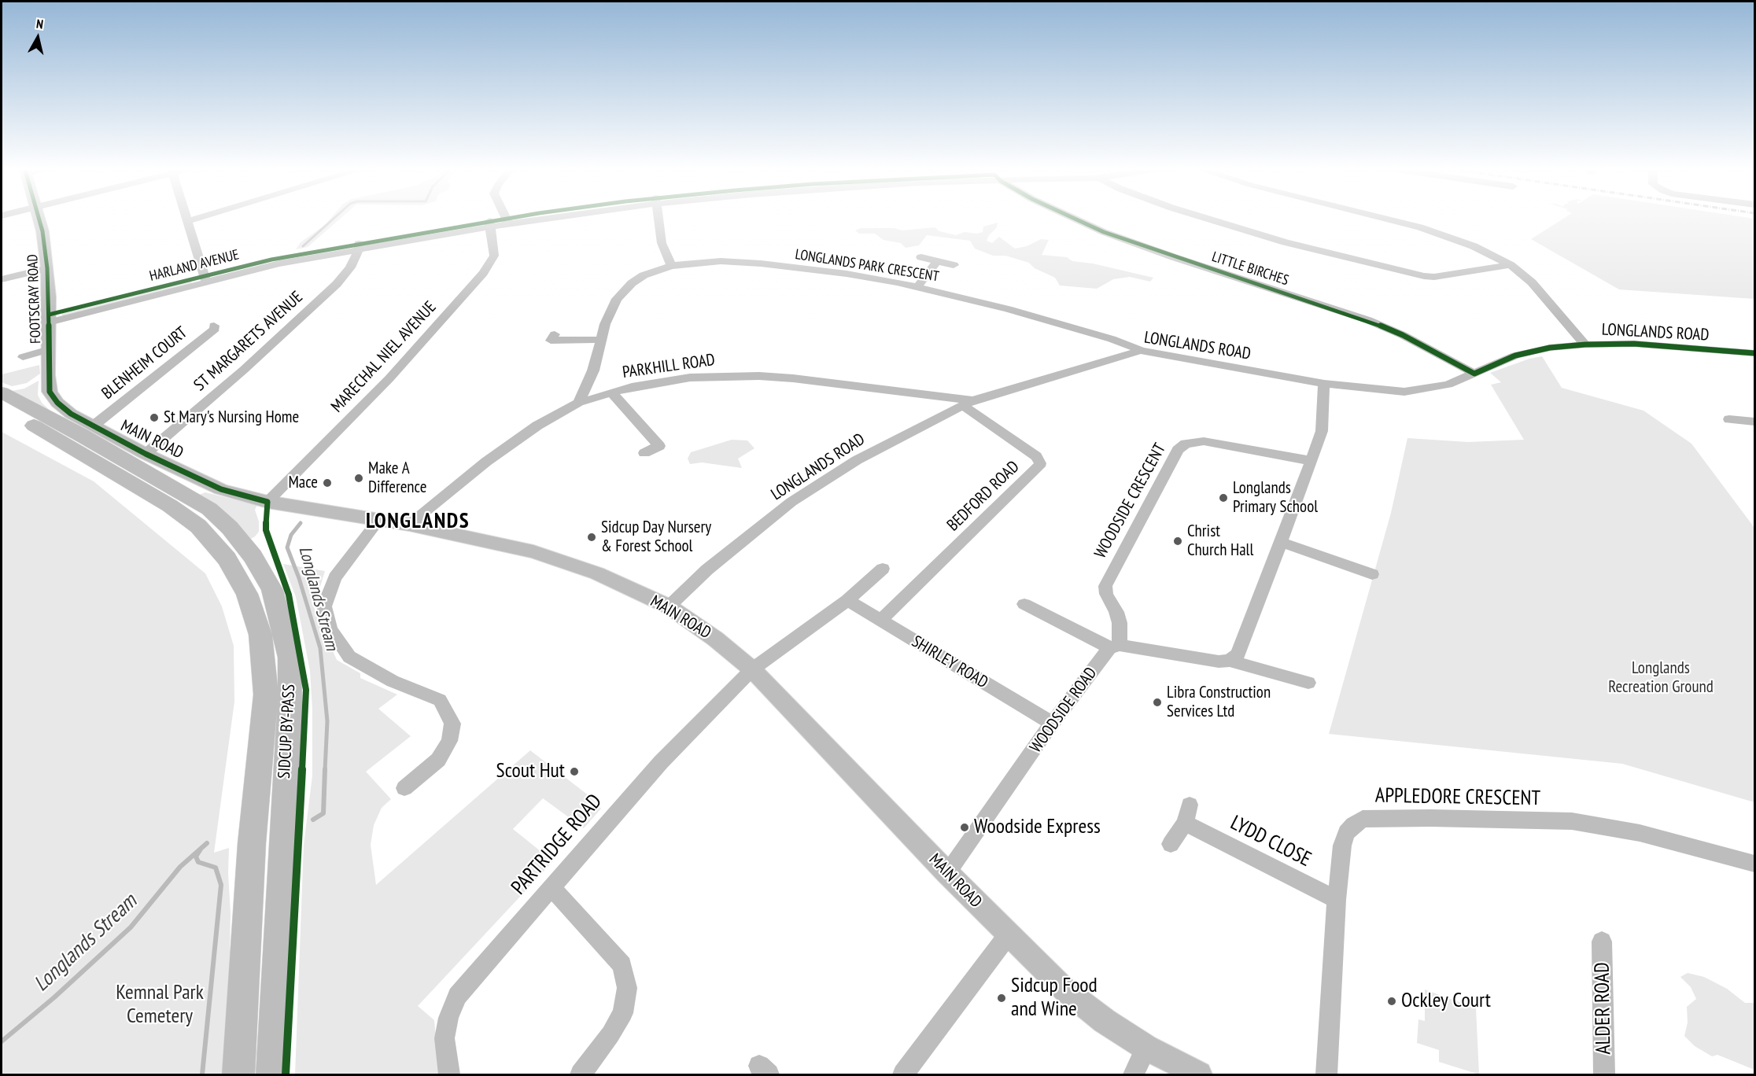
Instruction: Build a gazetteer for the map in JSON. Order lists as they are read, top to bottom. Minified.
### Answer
{"streets":{"highway":["SIDCUP BY-PASS"],"main road":["FOOTSCRAY ROAD","MAIN ROAD"],"street":["HARLAND AVENUE","LONGLANDS PARK CRESCENT","LITTLE BIRCHES","LONGLANDS ROAD","ST MARGARETS AVENUE","MARECHAL NIEL AVENUE","BLENHEIM COURT","PARKHILL ROAD","BEDFORD ROAD","WOODSIDE CRESCENT","SHIRLEY ROAD","WOODSIDE ROAD","APPLEDORE CRESCENT","LYDD CLOSE","PARTRIDGE ROAD","ALDER ROAD"]},"crossings":[["HARLAND AVENUE","FOOTSCRAY ROAD"],["HARLAND AVENUE","ST MARGARETS AVENUE"],["HARLAND AVENUE","MARECHAL NIEL AVENUE"],["LONGLANDS PARK CRESCENT","LONGLANDS ROAD"],["LONGLANDS PARK CRESCENT","PARKHILL ROAD"],["LITTLE BIRCHES","LONGLANDS ROAD"],["FOOTSCRAY ROAD","MAIN ROAD"],["LONGLANDS ROAD","PARKHILL ROAD"],["LONGLANDS ROAD","MAIN ROAD"],["LONGLANDS ROAD","BEDFORD ROAD"],["ST MARGARETS AVENUE","MAIN ROAD"],["MARECHAL NIEL AVENUE","MAIN ROAD"],["BLENHEIM COURT","MAIN ROAD"],["PARKHILL ROAD","MAIN ROAD"],["PARKHILL ROAD","BEDFORD ROAD"],["MAIN ROAD","WOODSIDE ROAD"],["MAIN ROAD","PARTRIDGE ROAD"],["BEDFORD ROAD","SHIRLEY ROAD"],["WOODSIDE CRESCENT","WOODSIDE ROAD"],["SHIRLEY ROAD","WOODSIDE ROAD"],["APPLEDORE CRESCENT","LYDD CLOSE"]],"districts":["LONGLANDS"],"water":["Longlands Stream"],"parks":["Longlands Recreation Ground","Kemnal Park Cemetery"],"places":["St Mary's Nursing Home","Make A Difference","Mace","Longlands Primary School","Sidcup Day Nursery & Forest School","Christ Church Hall","Libra Construction Services Ltd","Scout Hut","Woodside Express","Sidcup Food and Wine","Ockley Court"],"north":"top"}
